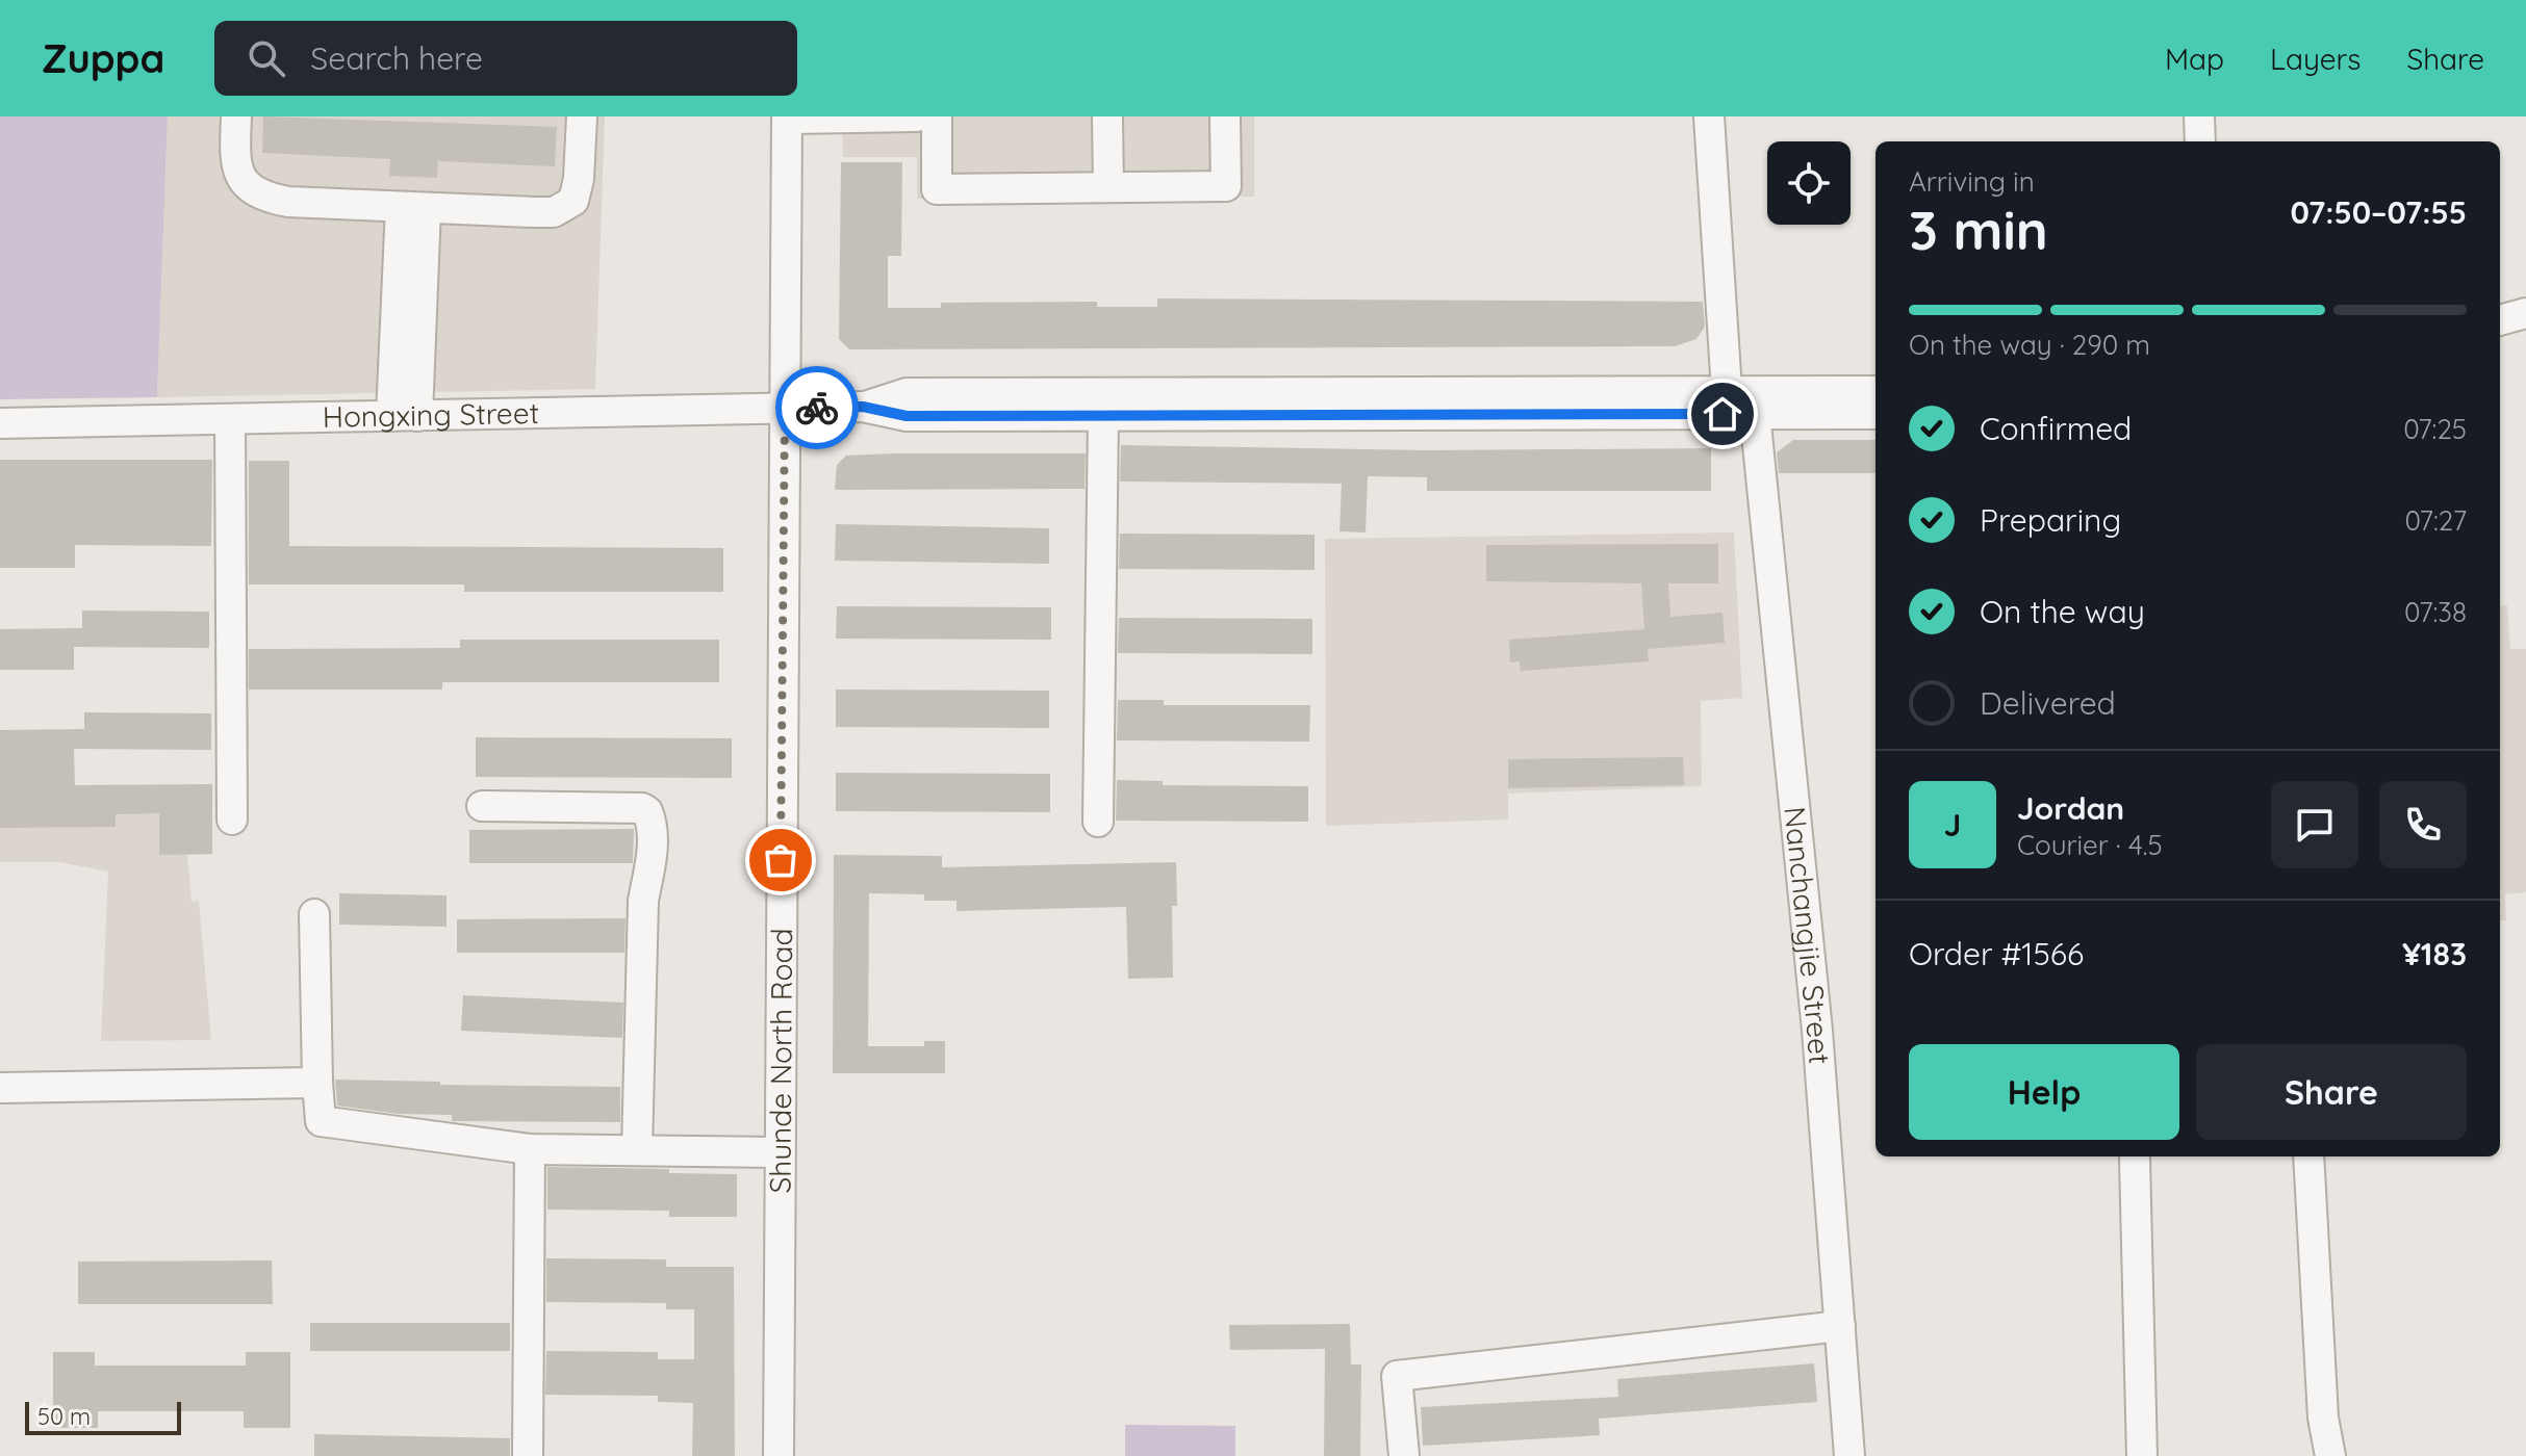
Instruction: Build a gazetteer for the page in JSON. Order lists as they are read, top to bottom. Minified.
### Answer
{"streets":{"street":["Hongxing Street","Nanchangjie Street","Shunde North Road"]},"crossings":[["Hongxing Street","Nanchangjie Street"],["Hongxing Street","Shunde North Road"]],"scale_bar":"50 m","page":{"header":"Zuppa","search":"Search here","nav":["Map","Layers","Share"],"heading":["3 min","Arriving in","07:50–07:55"],"panel":["Jordan","Courier · 4.5","Order #1566","¥183"],"bar":"On the way · 290 m","list":[["Confirmed","07:25"],["Preparing","07:27"],["On the way","07:38"],"Delivered"],"round":"J","buttons":["Help","Share"],"scale":"50 m"}}
